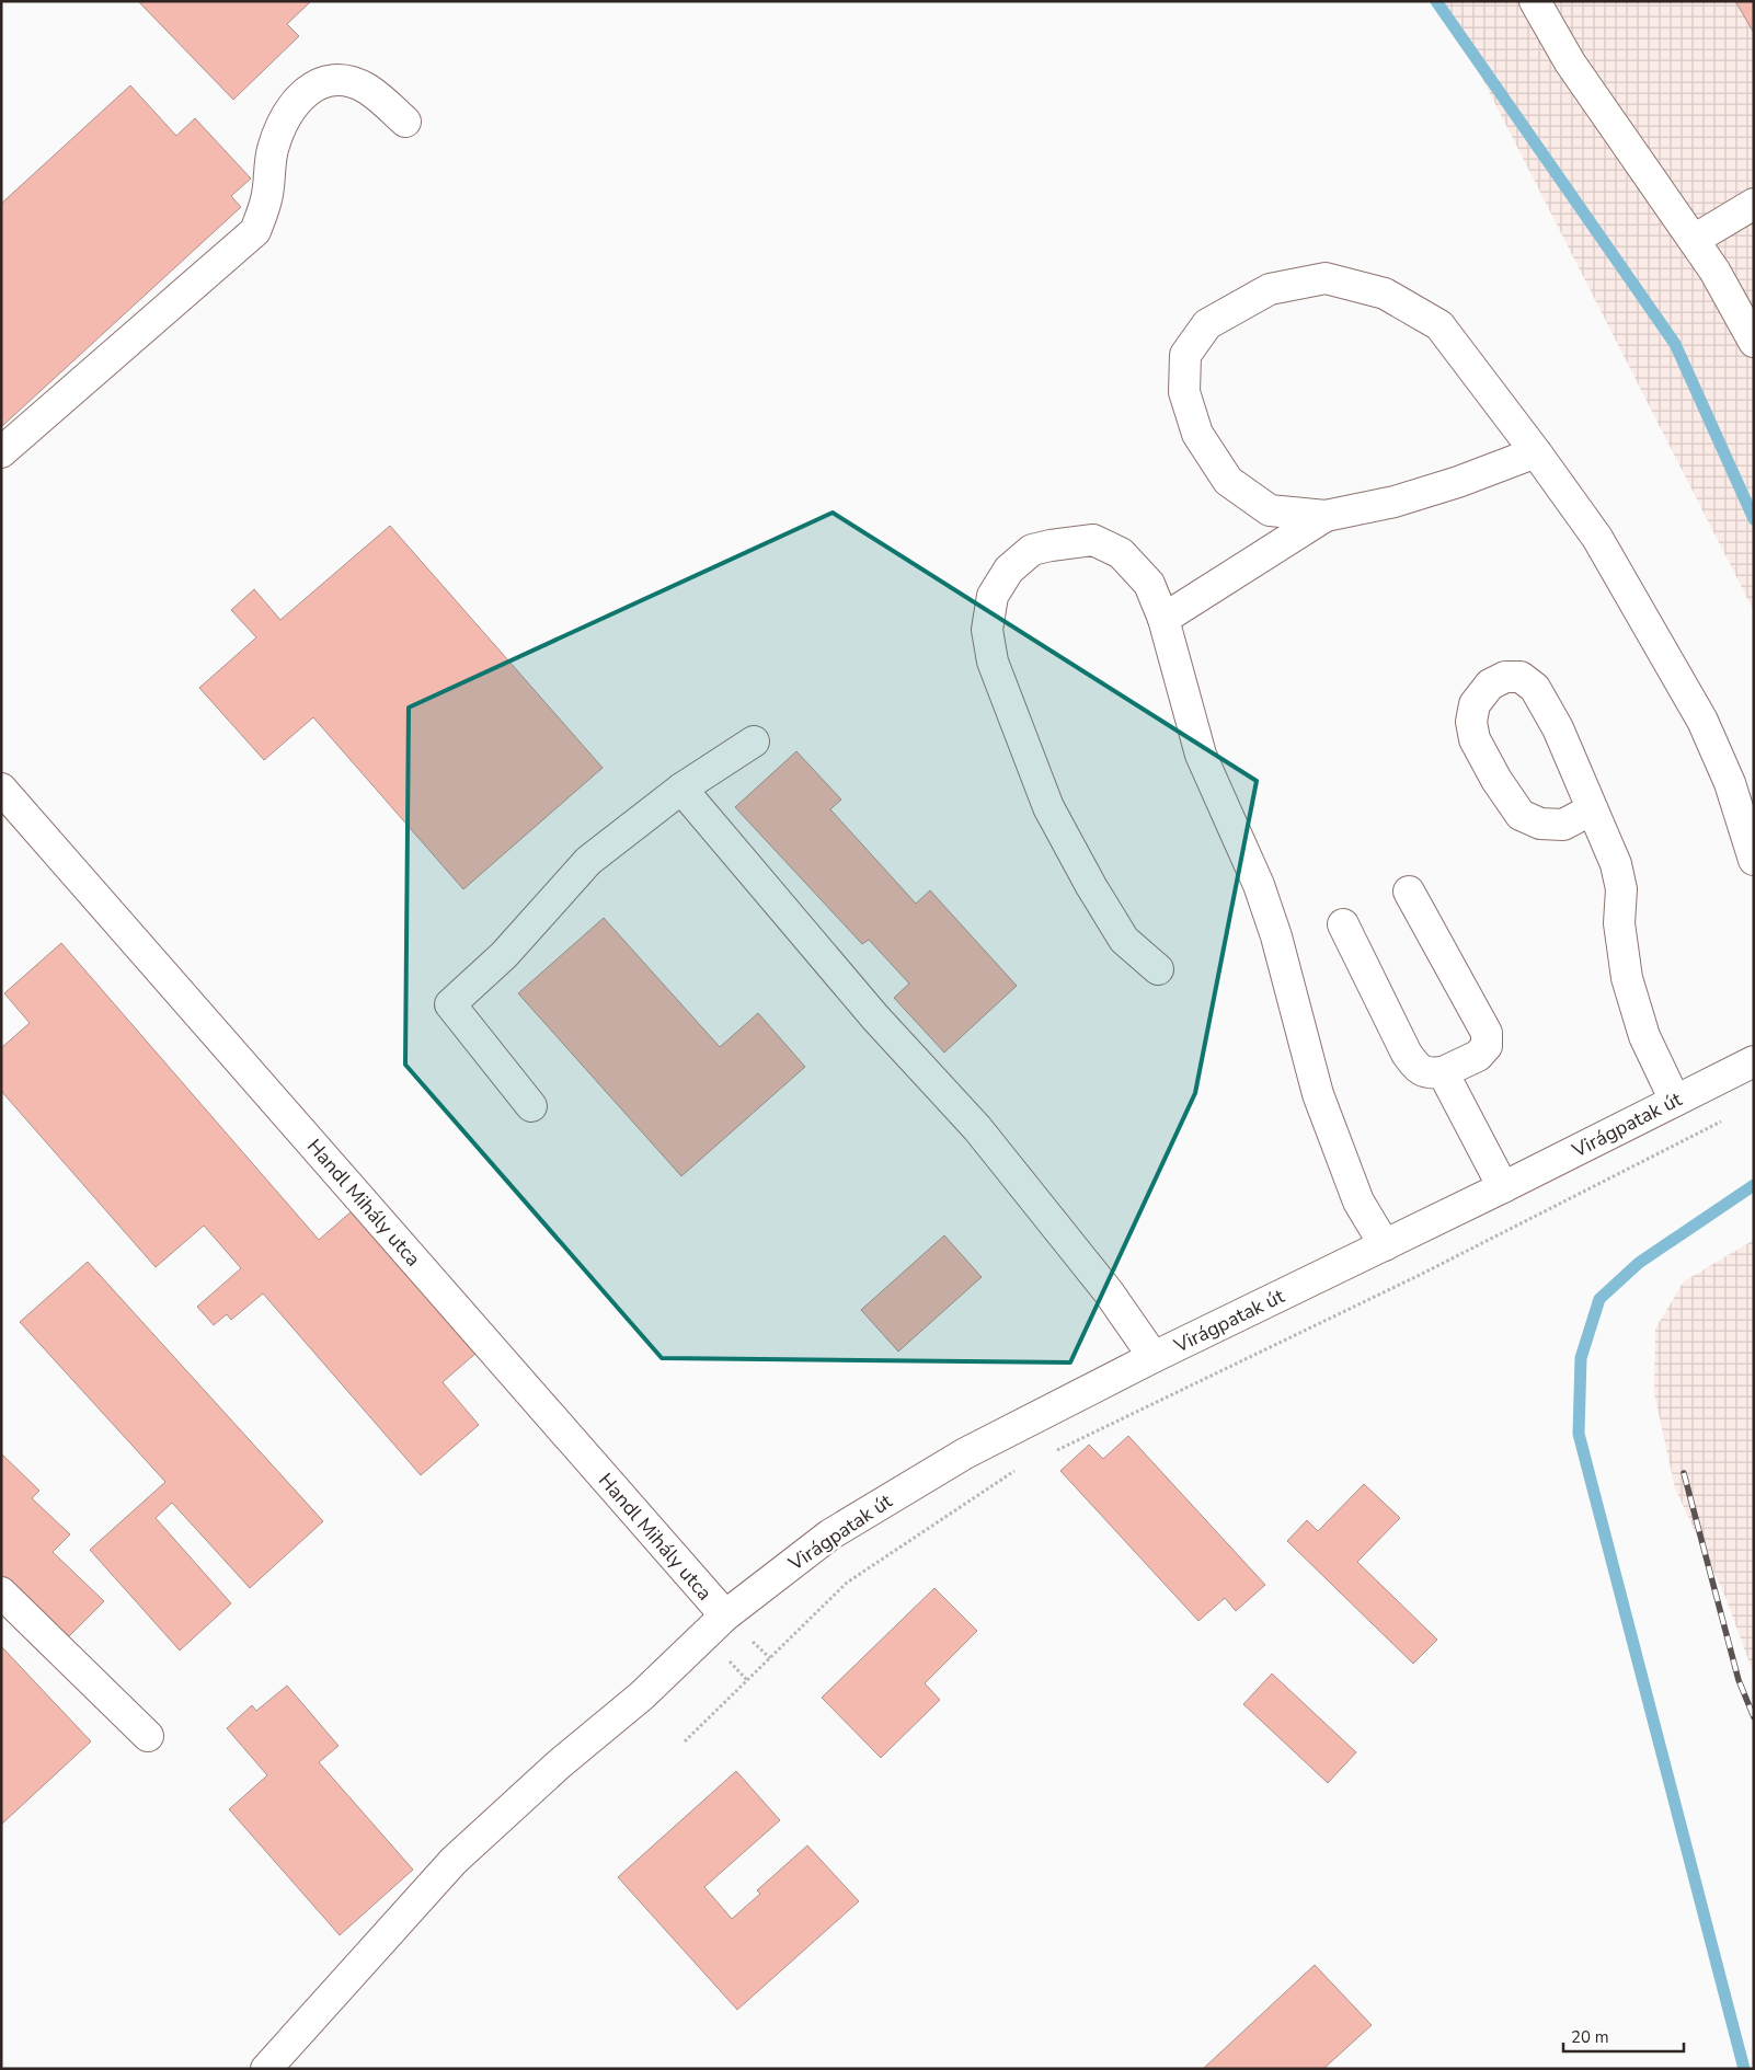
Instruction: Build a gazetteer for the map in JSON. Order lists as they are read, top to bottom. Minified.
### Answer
{"streets":{"street":["Virágpatak út","Handl Mihály utca"]},"crossings":[["Virágpatak út","Handl Mihály utca"]],"scale_bar":"20 m"}
